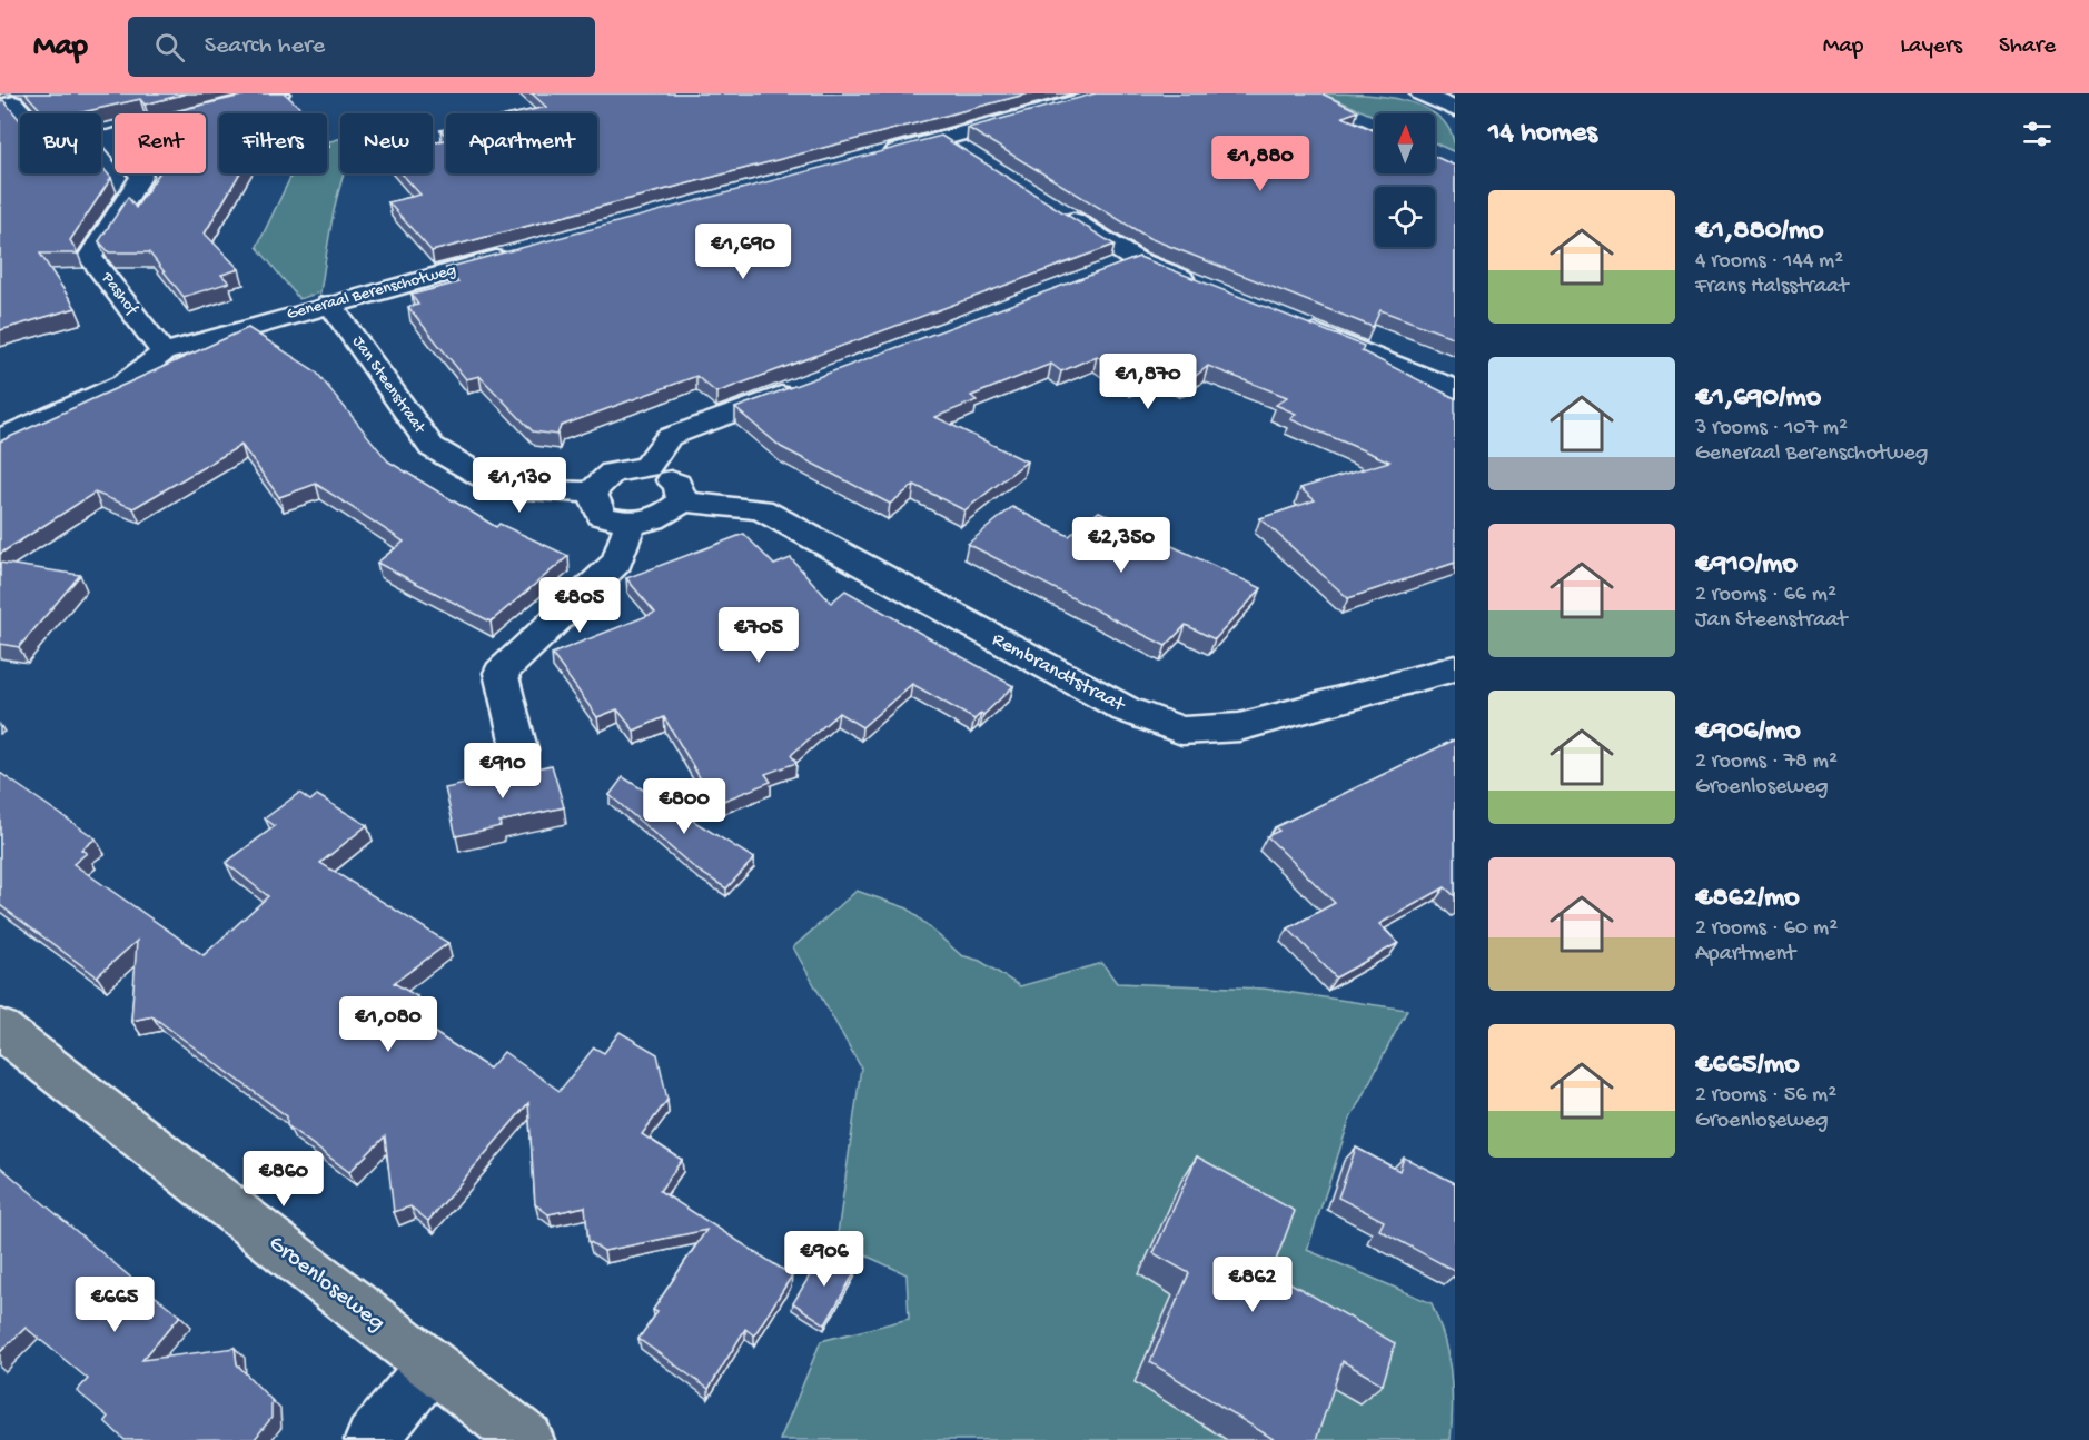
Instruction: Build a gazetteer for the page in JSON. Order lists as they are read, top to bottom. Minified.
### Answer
{"streets":{"main road":["Groenloseweg"],"street":["Generaal Berenschotweg","Pashof","Jan Steenstraat","Rembrandtstraat"]},"crossings":[["Generaal Berenschotweg","Pashof"],["Generaal Berenschotweg","Jan Steenstraat"],["Jan Steenstraat","Rembrandtstraat"]],"north":"top","page":{"header":"Map","search":"Search here","nav":["Map","Layers","Share"],"heading":"14 homes","chip":["Buy","Rent","Filters","New","Apartment"],"price":["€1,880","€1,690","€1,870","€1,130","€2,350","€805","€705","€910","€800","€1,080","€860","€906","€862","€665"],"list":[{"name":"€1,880/mo","note":"4 rooms · 144 m² · Frans Halsstraat"},{"name":"€1,690/mo","note":"3 rooms · 107 m² · Generaal Berenschotweg"},{"name":"€910/mo","note":"2 rooms · 66 m² · Jan Steenstraat"},{"name":"€906/mo","note":"2 rooms · 78 m² · Groenloseweg"},{"name":"€862/mo","note":"2 rooms · 60 m² · Apartment"},{"name":"€665/mo","note":"2 rooms · 56 m² · Groenloseweg"}]}}
